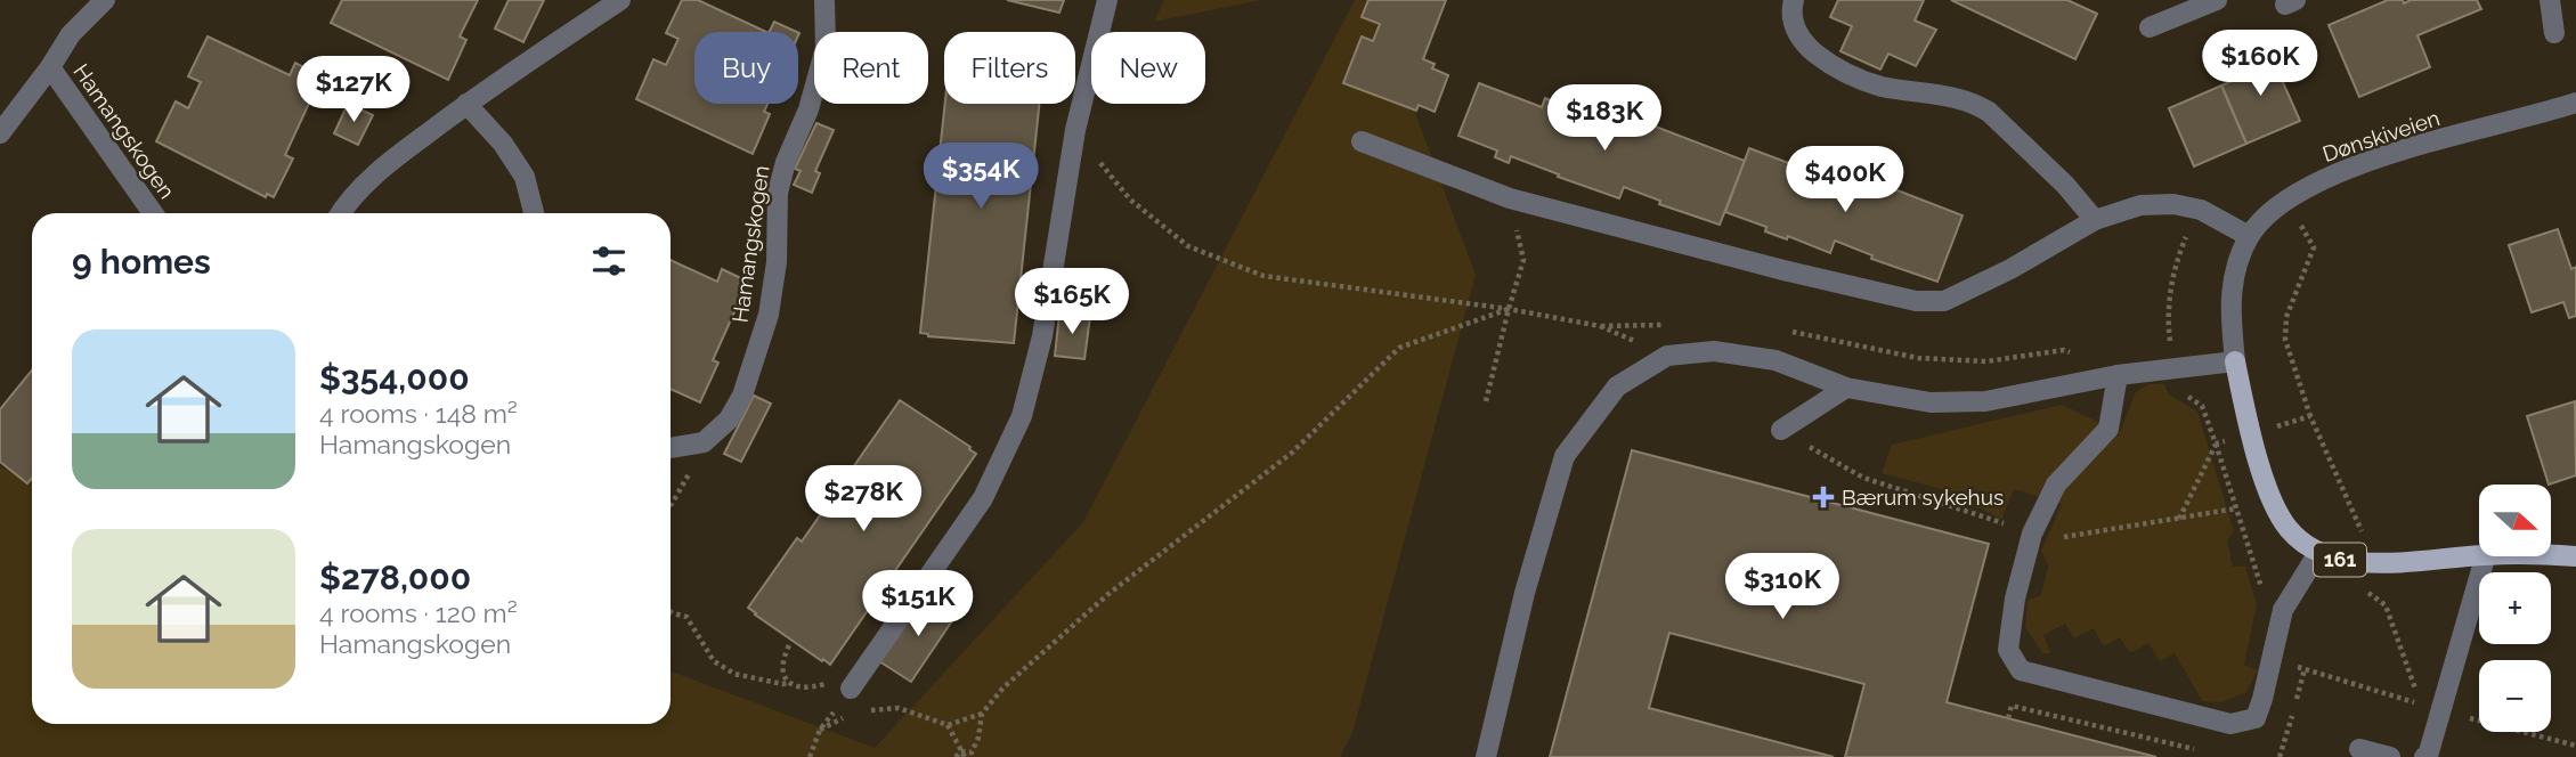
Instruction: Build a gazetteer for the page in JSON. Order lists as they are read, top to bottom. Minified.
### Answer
{"streets":{"main road":["161"],"street":["Hamangskogen","Dønskiveien"]},"crossings":[["Dønskiveien","161"]],"places":{"health":["Bærum sykehus"]},"north":"right","page":{"price":["$160K","$127K","$183K","$354K","$400K","$165K","$278K","$310K","$151K"],"chip":["Buy","Rent","Filters","New"],"heading":"9 homes","list":[{"name":"$354,000","note":"4 rooms · 148 m² · Hamangskogen"},{"name":"$278,000","note":"4 rooms · 120 m² · Hamangskogen"}],"map_buttons":["+","−"]}}
